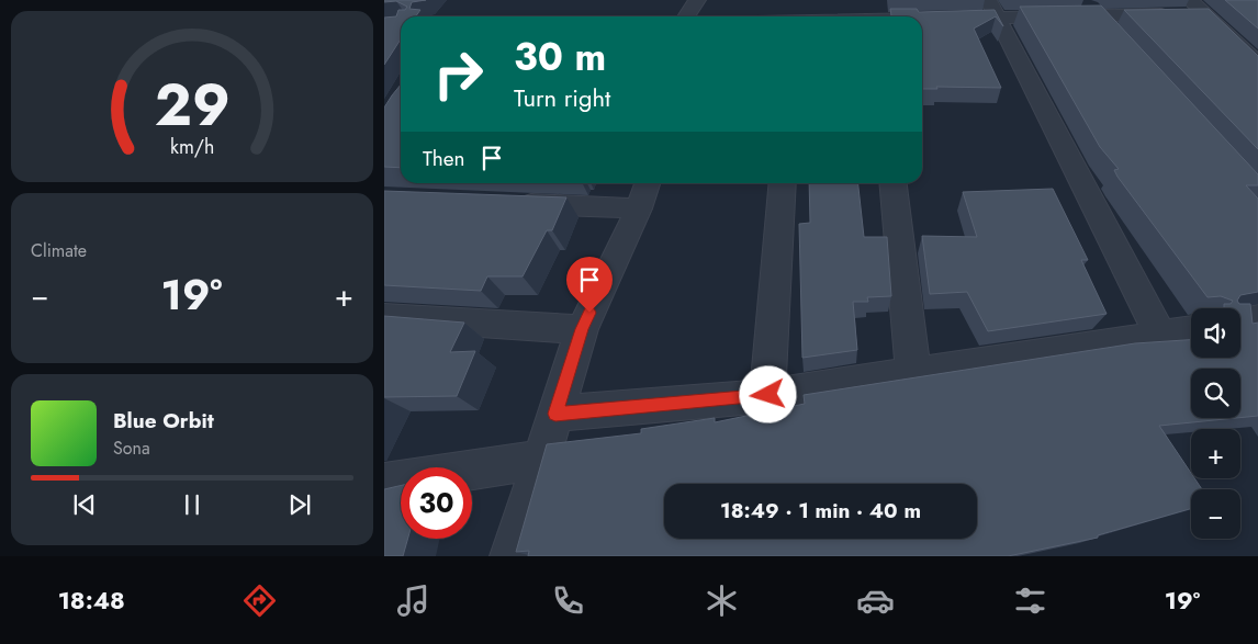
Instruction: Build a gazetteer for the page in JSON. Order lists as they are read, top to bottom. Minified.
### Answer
{"page":{"turn":["30 m","Turn right"],"then":"Then","tile":"Climate","heat":["−","19°","+"],"map_buttons":["+","−"],"song":["Blue Orbit","Sona"],"limit":"30","trip":"18:49 · 1 min · 40 m","tabs":["18:48","19°"],"gauge":["29","km/h"]}}
